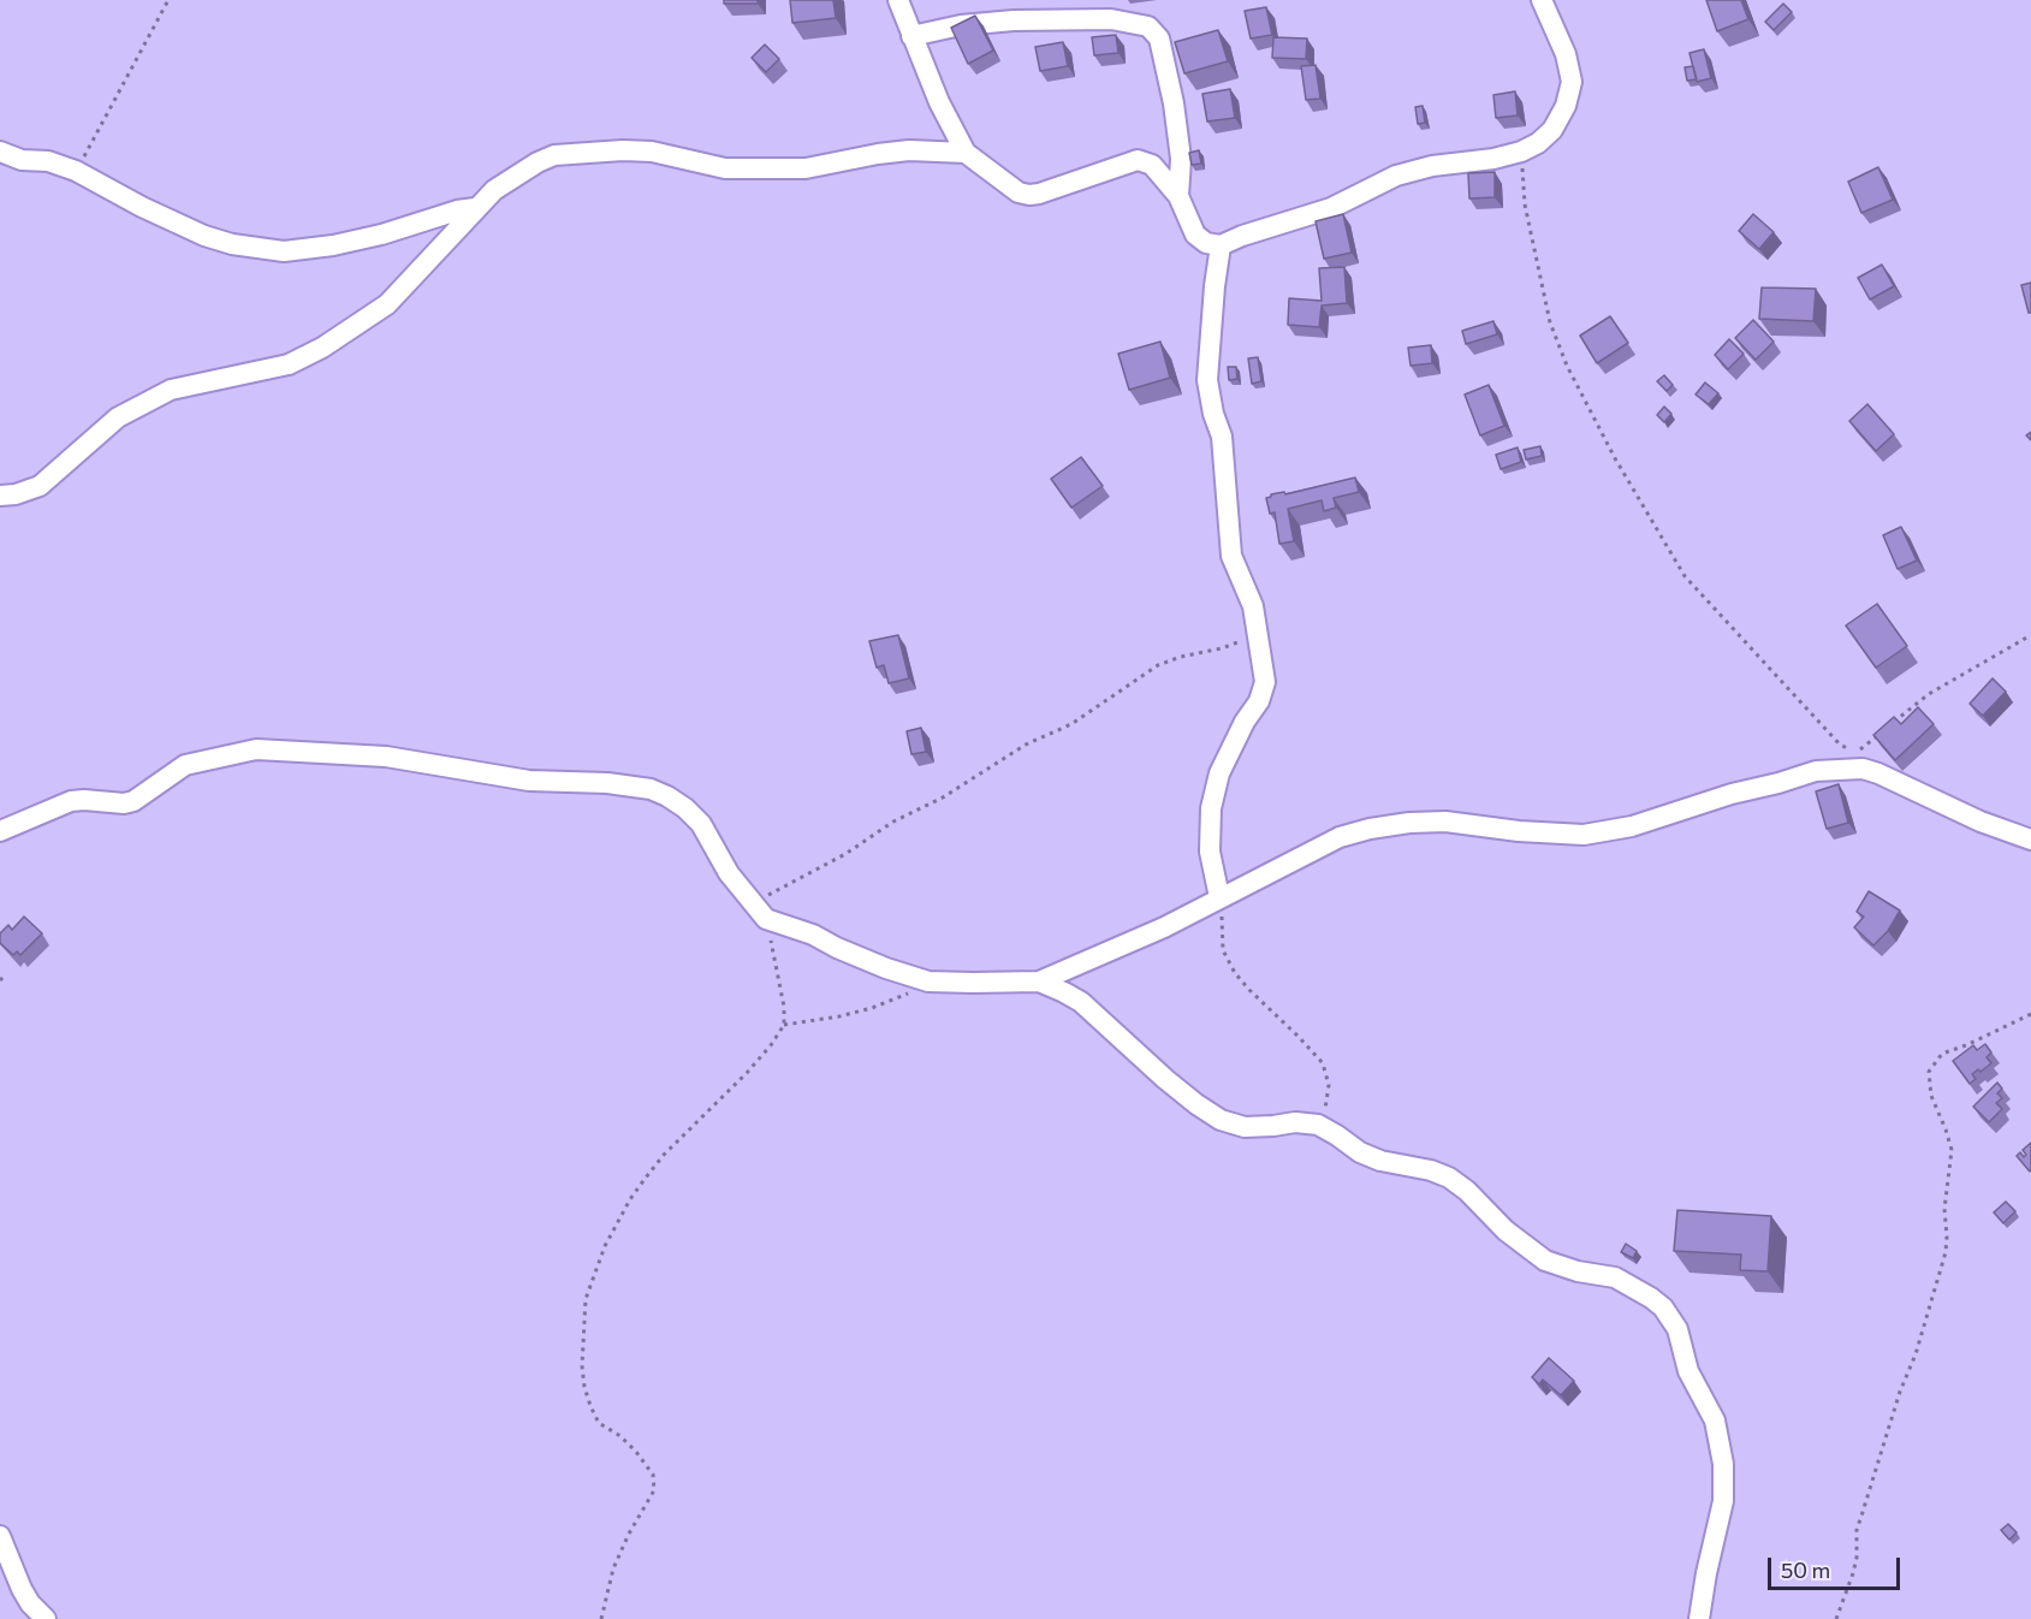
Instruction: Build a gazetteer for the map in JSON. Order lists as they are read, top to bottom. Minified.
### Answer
{"scale_bar":"50 m"}
